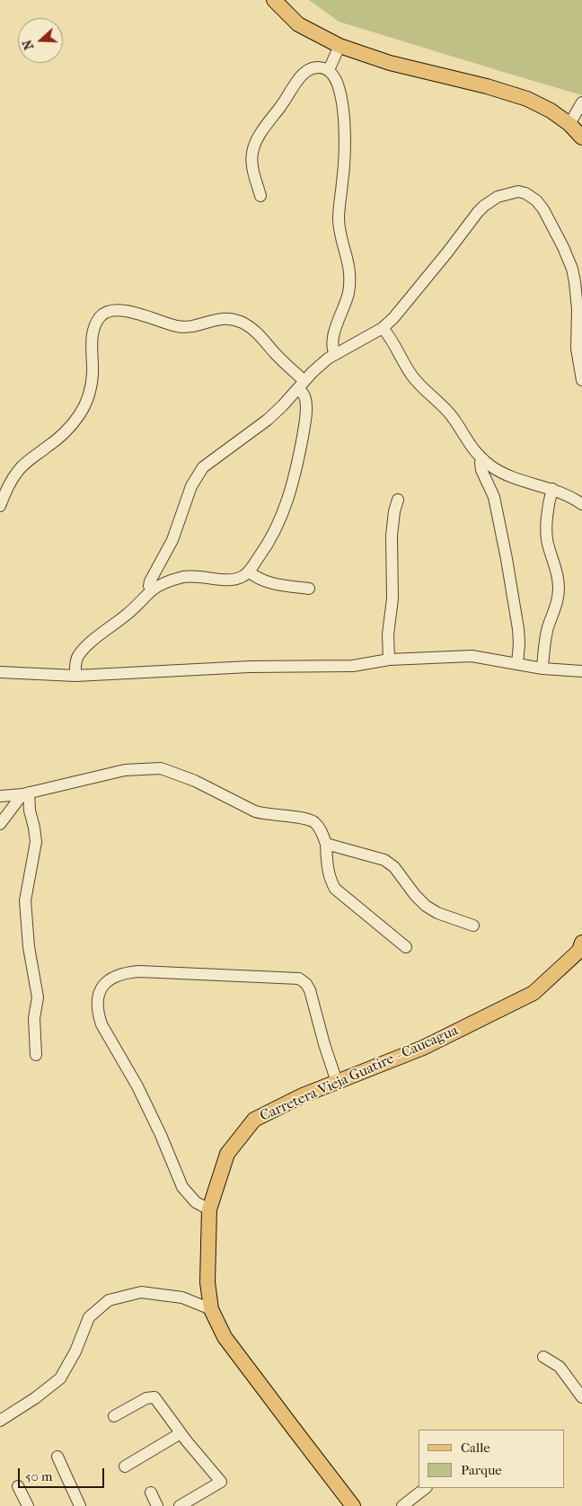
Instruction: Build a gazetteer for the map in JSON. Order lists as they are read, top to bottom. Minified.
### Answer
{"streets":{"main road":["Carretera Vieja Guatire - Caucagua"]},"legend":["Calle","Parque"],"scale_bar":"50 m","north":"left"}
